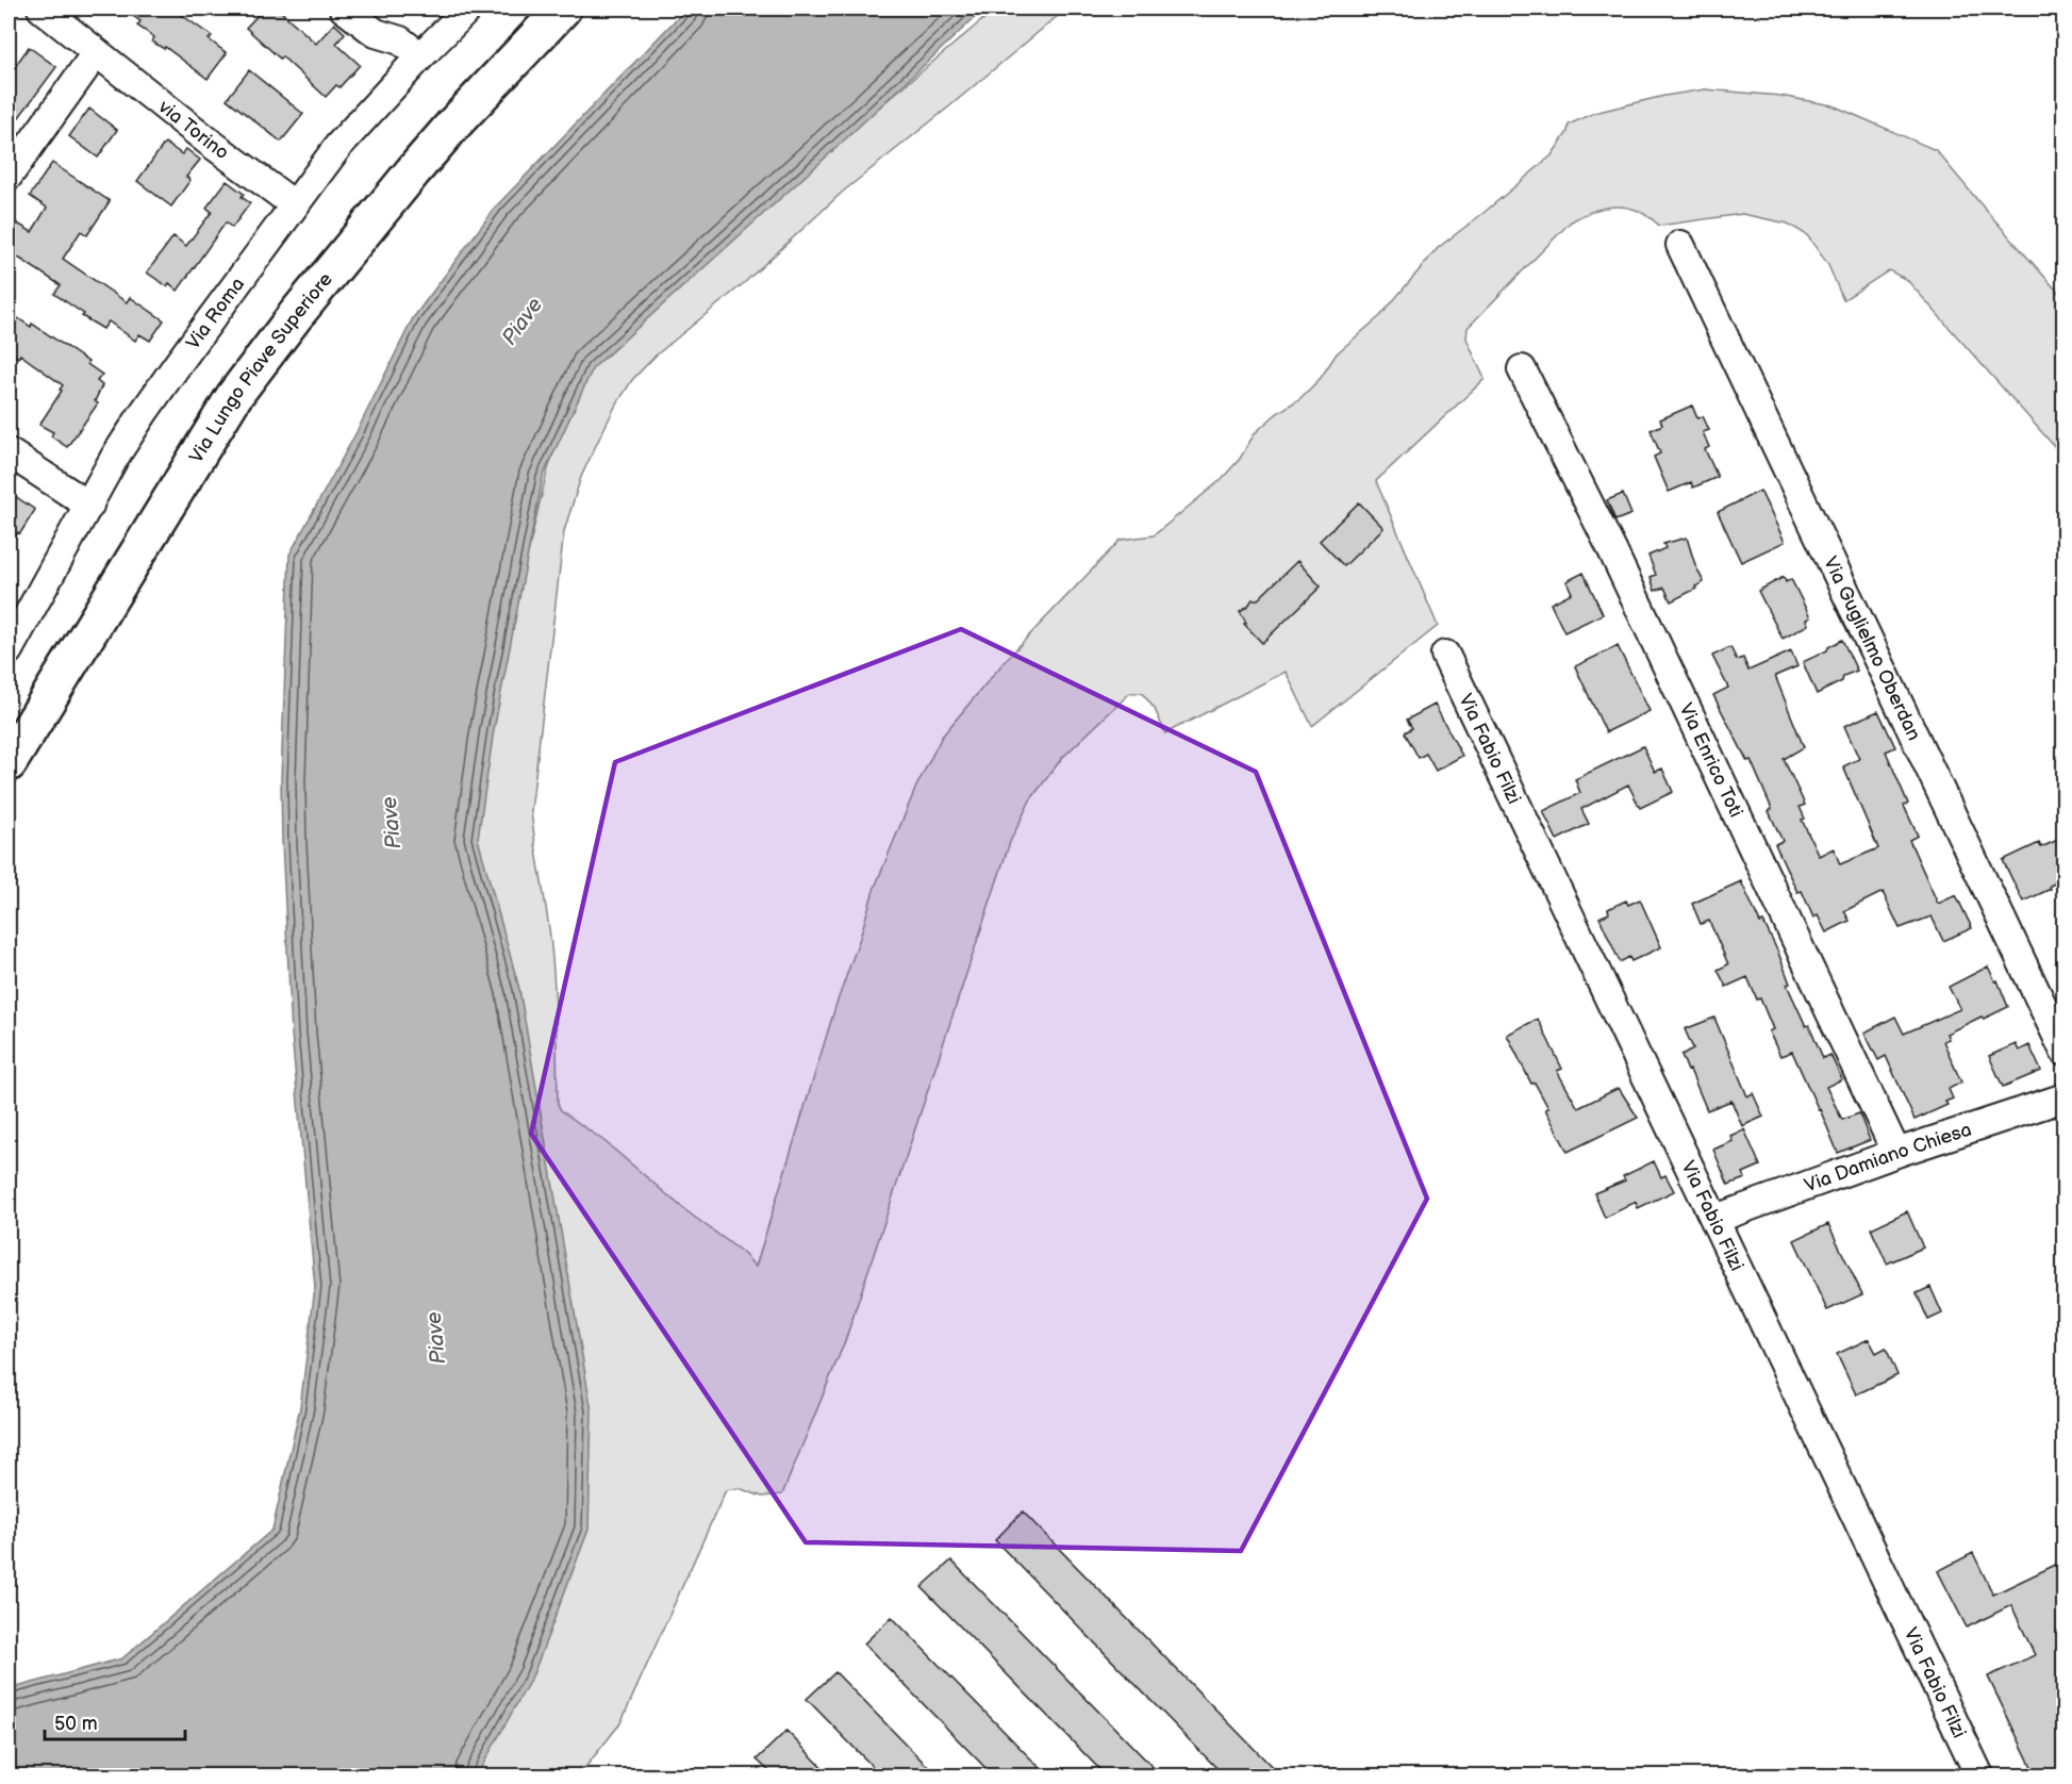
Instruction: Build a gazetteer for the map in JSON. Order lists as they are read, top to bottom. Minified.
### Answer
{"streets":{"main road":["Via Lungo Piave Superiore"],"street":["via Torino","Via Roma","Via Guglielmo Oberdan","Via Fabio Filzi","Via Enrico Toti","Via Damiano Chiesa"]},"crossings":[["via Torino","Via Roma"],["Via Fabio Filzi","Via Damiano Chiesa"],["Via Enrico Toti","Via Damiano Chiesa"]],"water":["Piave"],"scale_bar":"50 m"}
